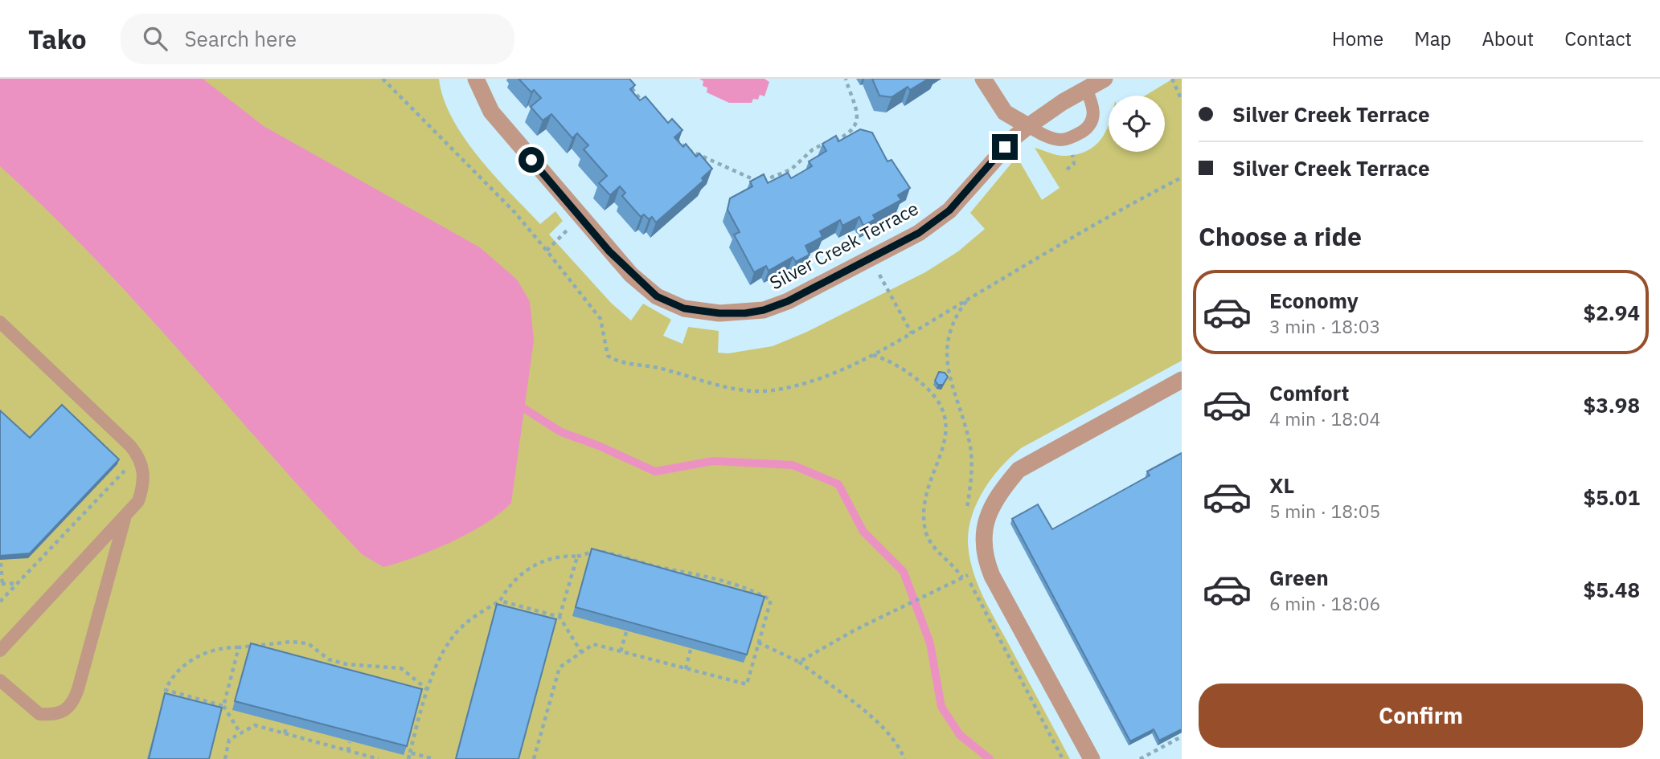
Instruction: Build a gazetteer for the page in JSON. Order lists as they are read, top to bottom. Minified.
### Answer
{"streets":{"street":["Silver Creek Terrace"]},"page":{"header":"Tako","search":"Search here","nav":["Home","Map","About","Contact"],"banner":["Silver Creek Terrace","Silver Creek Terrace"],"heading":"Choose a ride","list":[{"name":"Economy","note":"3 min · 18:03","value":"$2.94"},{"name":"Comfort","note":"4 min · 18:04","value":"$3.98"},{"name":"XL","note":"5 min · 18:05","value":"$5.01"},{"name":"Green","note":"6 min · 18:06","value":"$5.48"}],"buttons":"Confirm"}}
